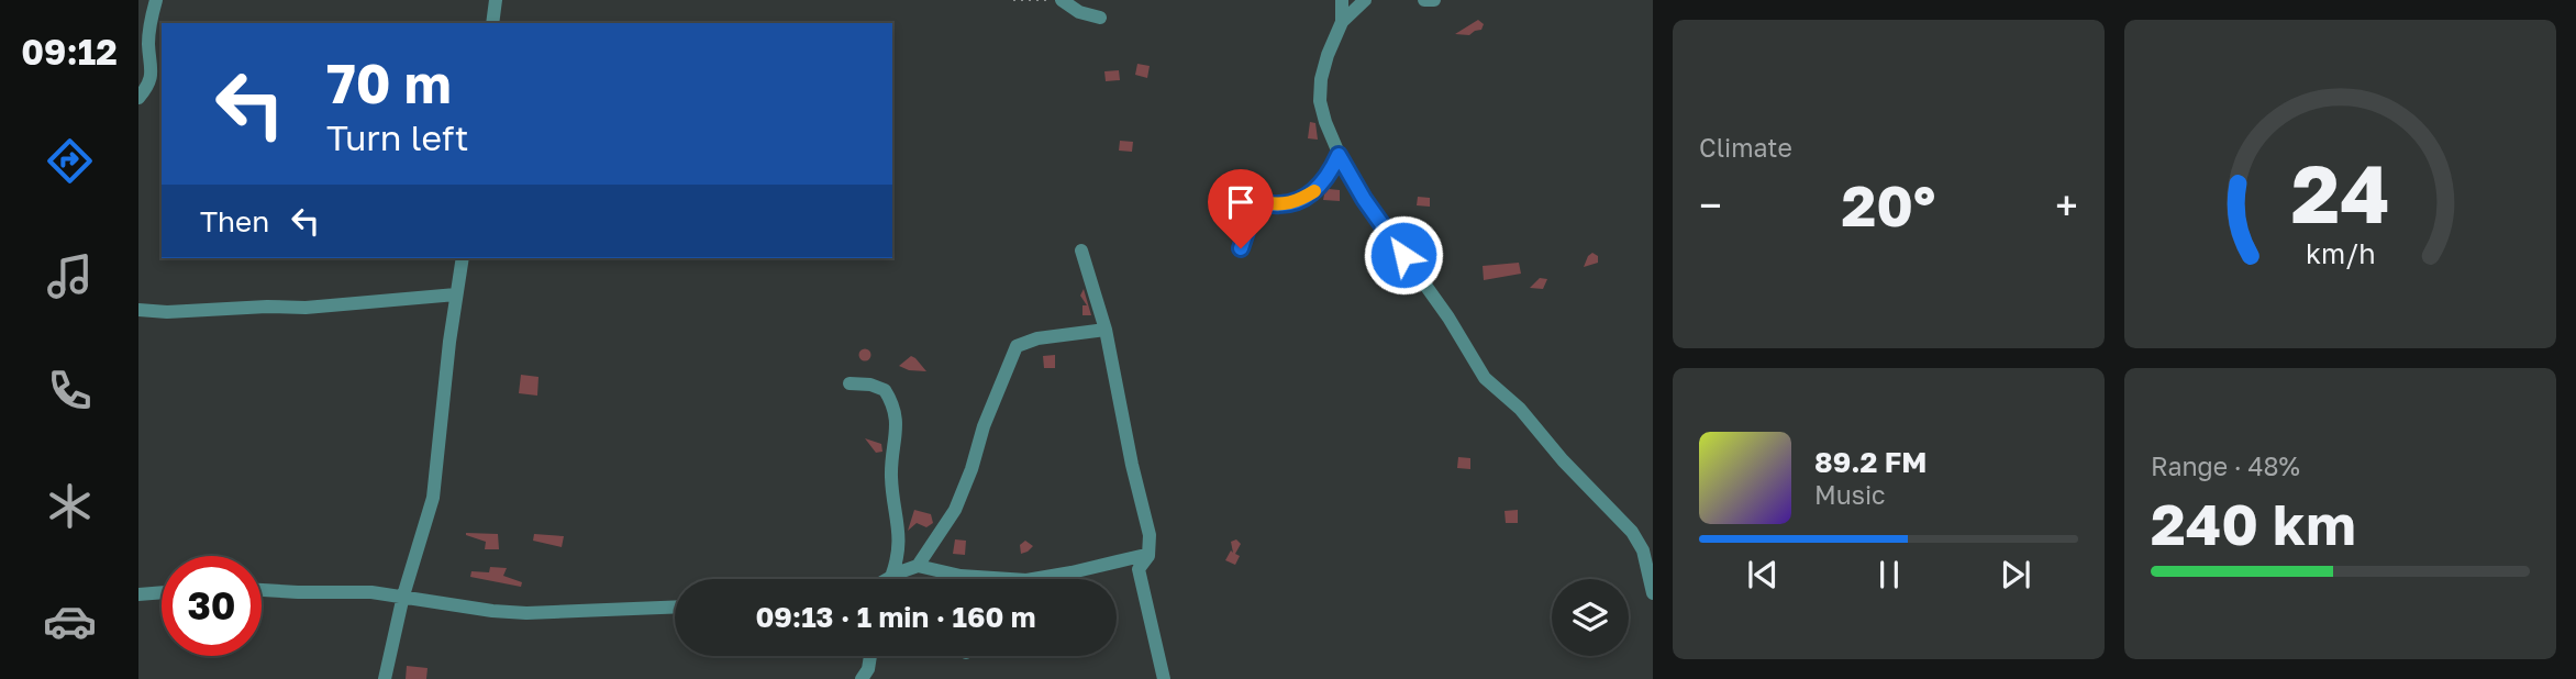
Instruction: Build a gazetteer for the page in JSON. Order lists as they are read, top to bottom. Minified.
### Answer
{"page":{"tabs":"09:12","tile":["Climate",["Range · 48%","240 km"]],"turn":["70 m","Turn left"],"heat":["−","20°","+"],"then":"Then","song":["89.2 FM","Music"],"limit":"30","trip":"09:13 · 1 min · 160 m","gauge":["24","km/h"]}}
